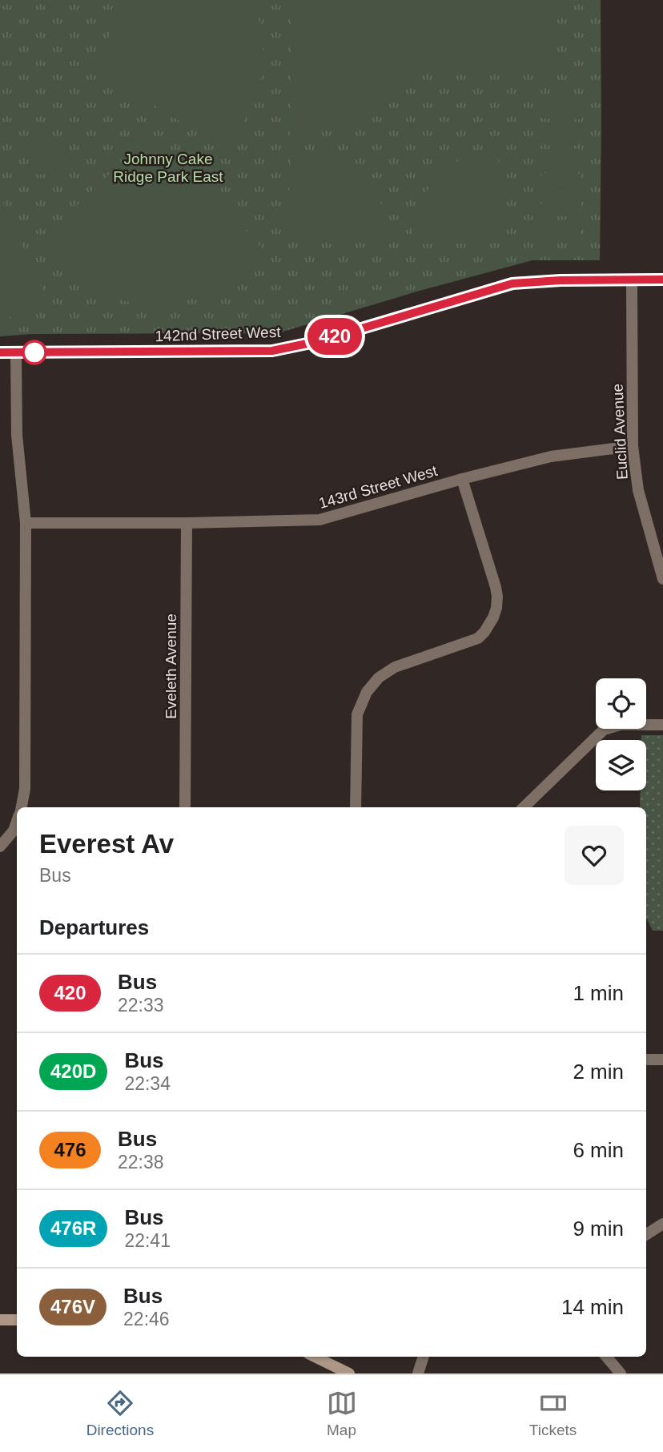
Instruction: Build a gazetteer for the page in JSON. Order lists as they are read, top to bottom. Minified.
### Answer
{"streets":{"street":["142nd Street West","Euclid Avenue","143rd Street West","Eveleth Avenue"]},"crossings":[["142nd Street West","Euclid Avenue"],["Euclid Avenue","143rd Street West"],["143rd Street West","Eveleth Avenue"]],"parks":["Johnny Cake Ridge Park East"],"lines":["bus line 420"],"page":{"on_map":"420","heading":[["Everest Av","Bus"],"Departures"],"list":[{"mark":"420","name":"Bus","note":"22:33","value":"1 min"},{"mark":"420D","name":"Bus","note":"22:34","value":"2 min"},{"mark":"476","name":"Bus","note":"22:38","value":"6 min"},{"mark":"476R","name":"Bus","note":"22:41","value":"9 min"},{"mark":"476V","name":"Bus","note":"22:46","value":"14 min"}],"tabs":["Directions","Map","Tickets"]}}
